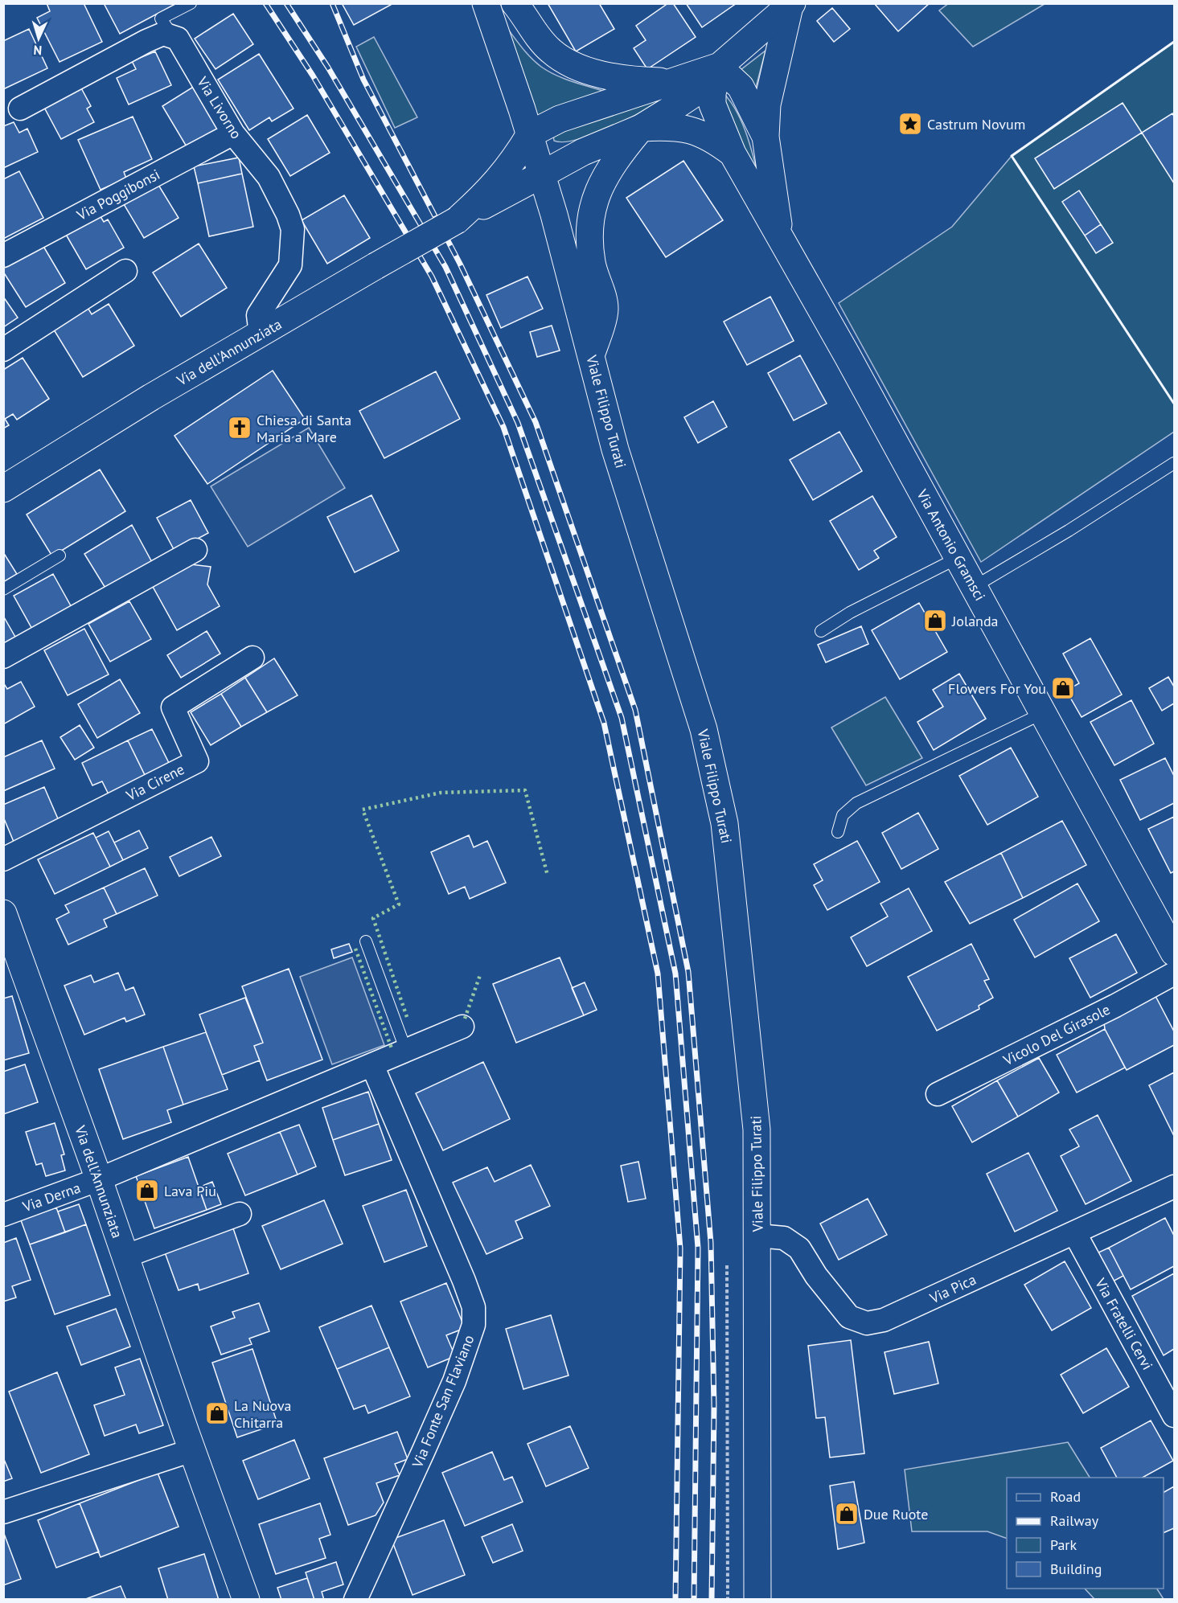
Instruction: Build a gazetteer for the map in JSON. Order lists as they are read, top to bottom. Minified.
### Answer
{"streets":{"street":["Via Livorno","Via Poggibonsi","Via dell'Annunziata","Viale Filippo Turati","Via Antonio Gramsci","Via Cirene","Vicolo Del Girasole","Via Derna","Via Pica","Via Fratelli Cervi","Via Fonte San Flaviano"]},"crossings":[["Via Livorno","Via Poggibonsi"],["Via Livorno","Via dell'Annunziata"],["Via dell'Annunziata","Viale Filippo Turati"],["Via dell'Annunziata","Via Antonio Gramsci"],["Via dell'Annunziata","Via Derna"],["Viale Filippo Turati","Via Pica"],["Via Pica","Via Fratelli Cervi"]],"places":{"place":["Castrum Novum"],"church":["Chiesa di Santa Maria a Mare"],"shop":["Jolanda","Flowers For You","Lava Piu","La Nuova Chitarra","Due Ruote"]},"legend":["Road","Railway","Park","Building"],"north":"bottom"}
